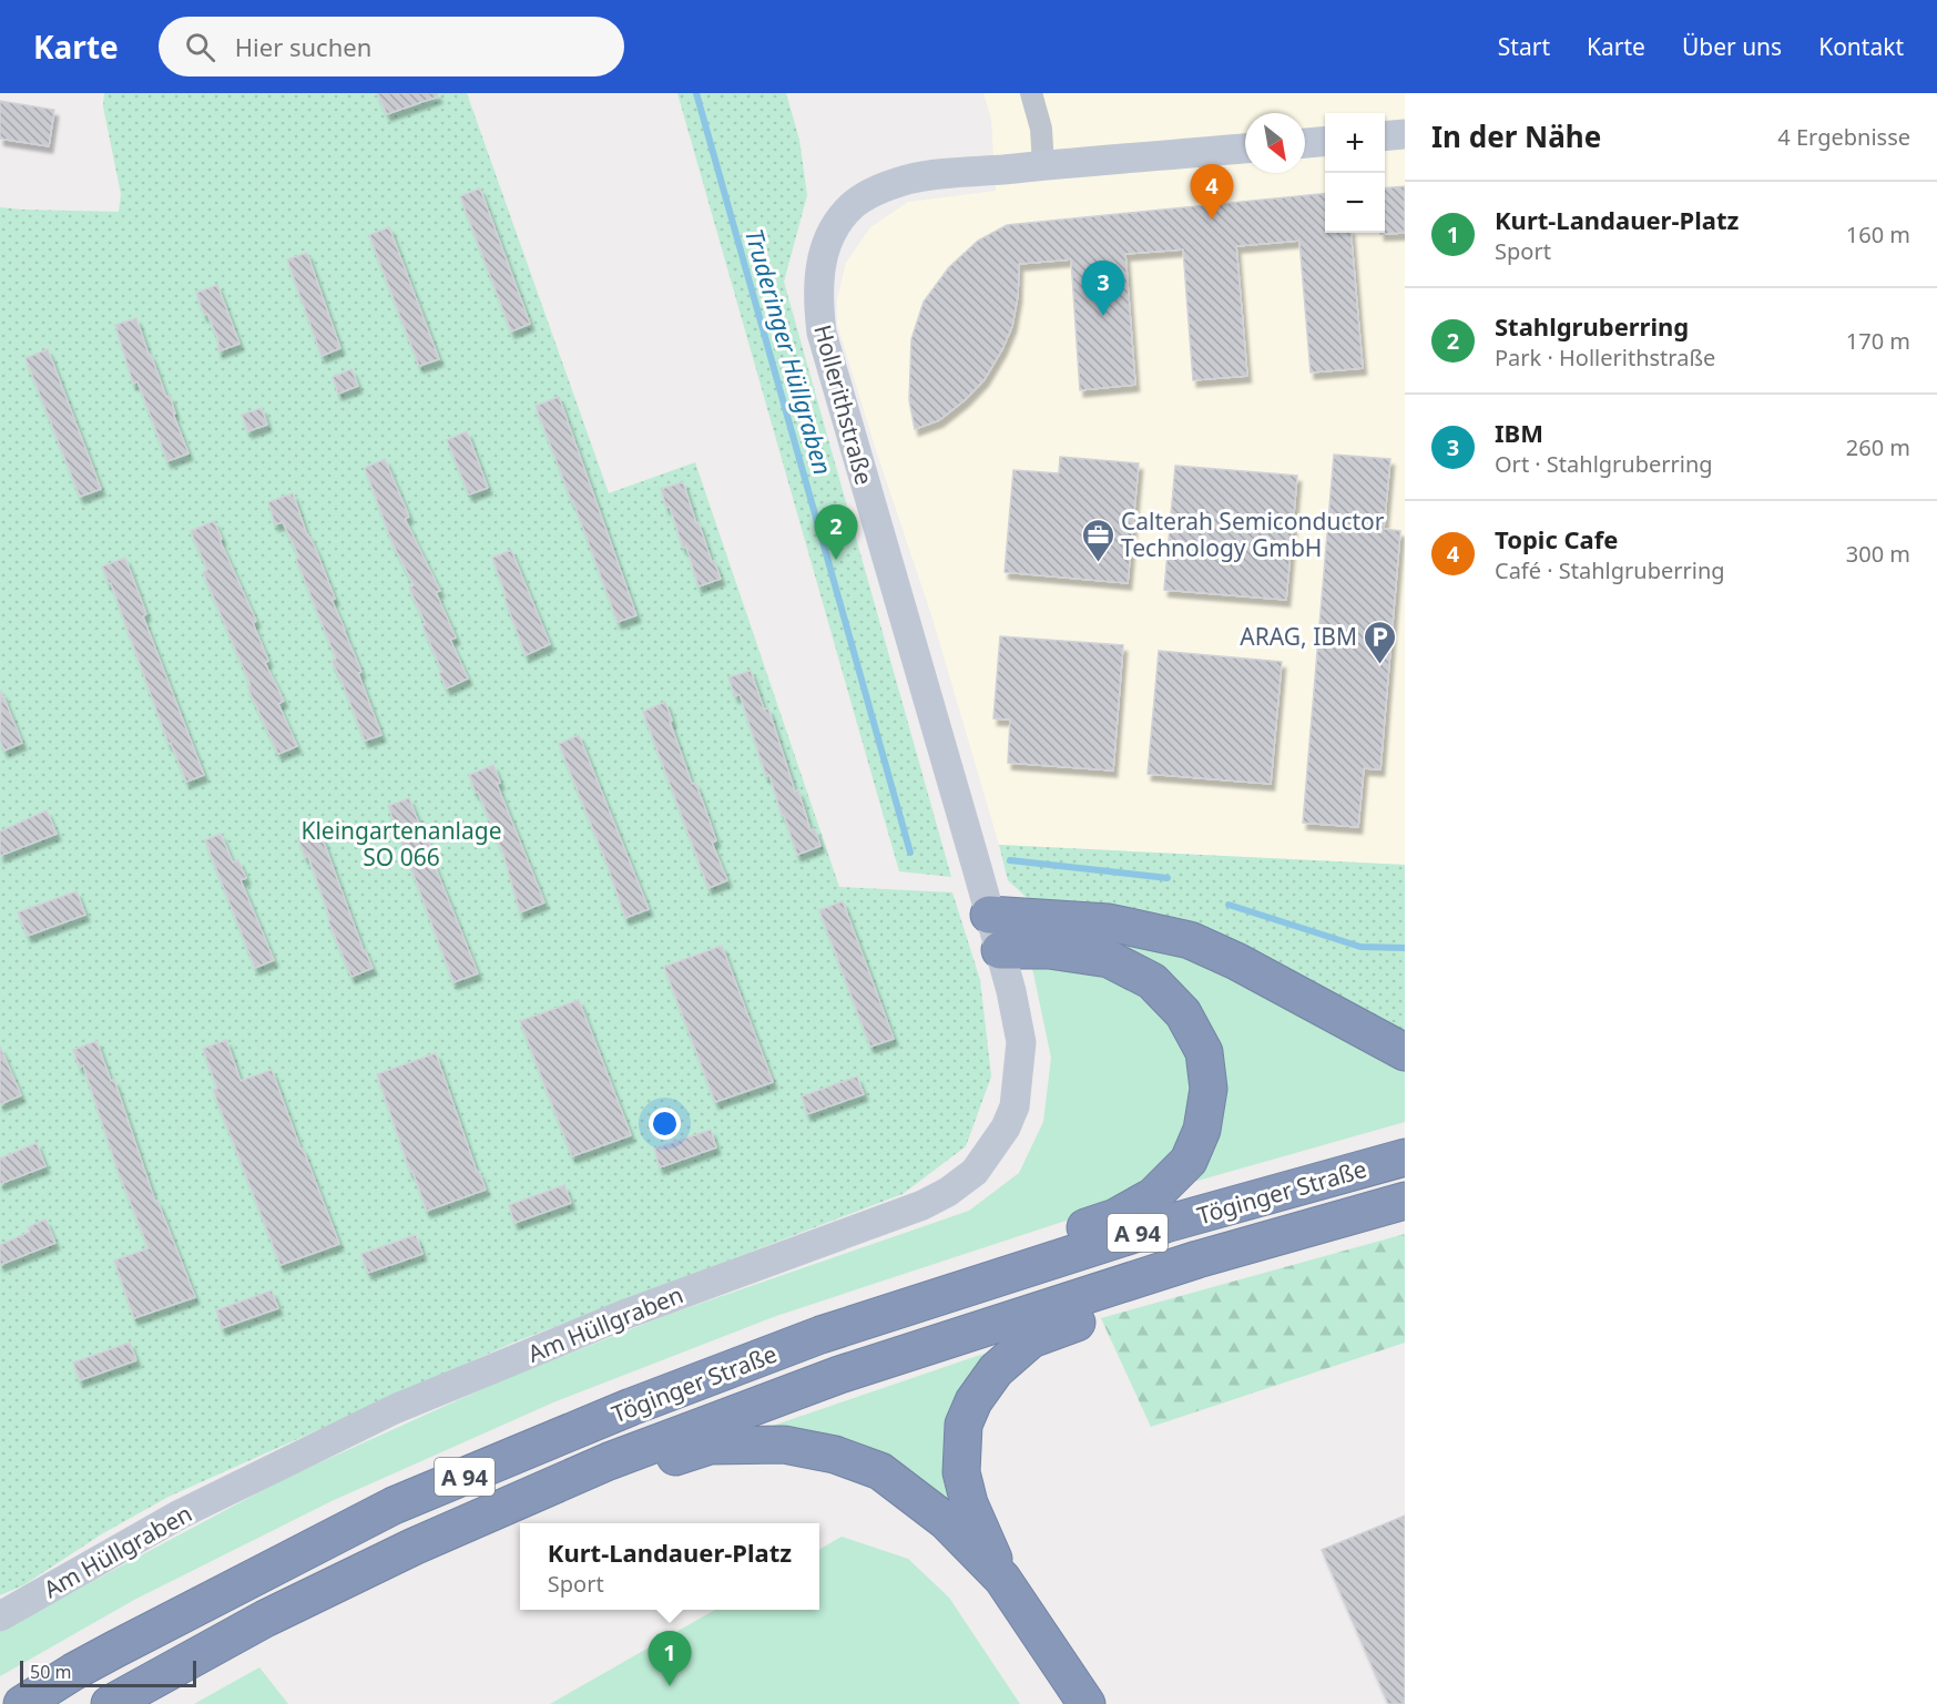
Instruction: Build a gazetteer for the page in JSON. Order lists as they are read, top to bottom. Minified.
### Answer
{"streets":{"highway":["Töginger Straße","A 94"],"main road":["Hollerithstraße","Am Hüllgraben"]},"crossings":[["Hollerithstraße","Am Hüllgraben"]],"water":["Truderinger Hüllgraben"],"parks":["Kleingartenanlage SO 066"],"places":{"office":["Calterah Semiconductor Technology GmbH"],"parking":["ARAG, IBM"]},"scale_bar":"50 m","north":"bottom right","page":{"header":"Karte","search":"Hier suchen","nav":["Start","Karte","Über uns","Kontakt"],"heading":["In der Nähe","4 Ergebnisse"],"map_buttons":["+","−"],"pins":["4","3","2","1"],"list":[{"mark":"1","name":"Kurt-Landauer-Platz","note":"Sport","value":"160 m"},{"mark":"2","name":"Stahlgruberring","note":"Park · Hollerithstraße","value":"170 m"},{"mark":"3","name":"IBM","note":"Ort · Stahlgruberring","value":"260 m"},{"mark":"4","name":"Topic Cafe","note":"Café · Stahlgruberring","value":"300 m"}],"popup":["Kurt-Landauer-Platz","Sport"],"scale":"50 m"}}
